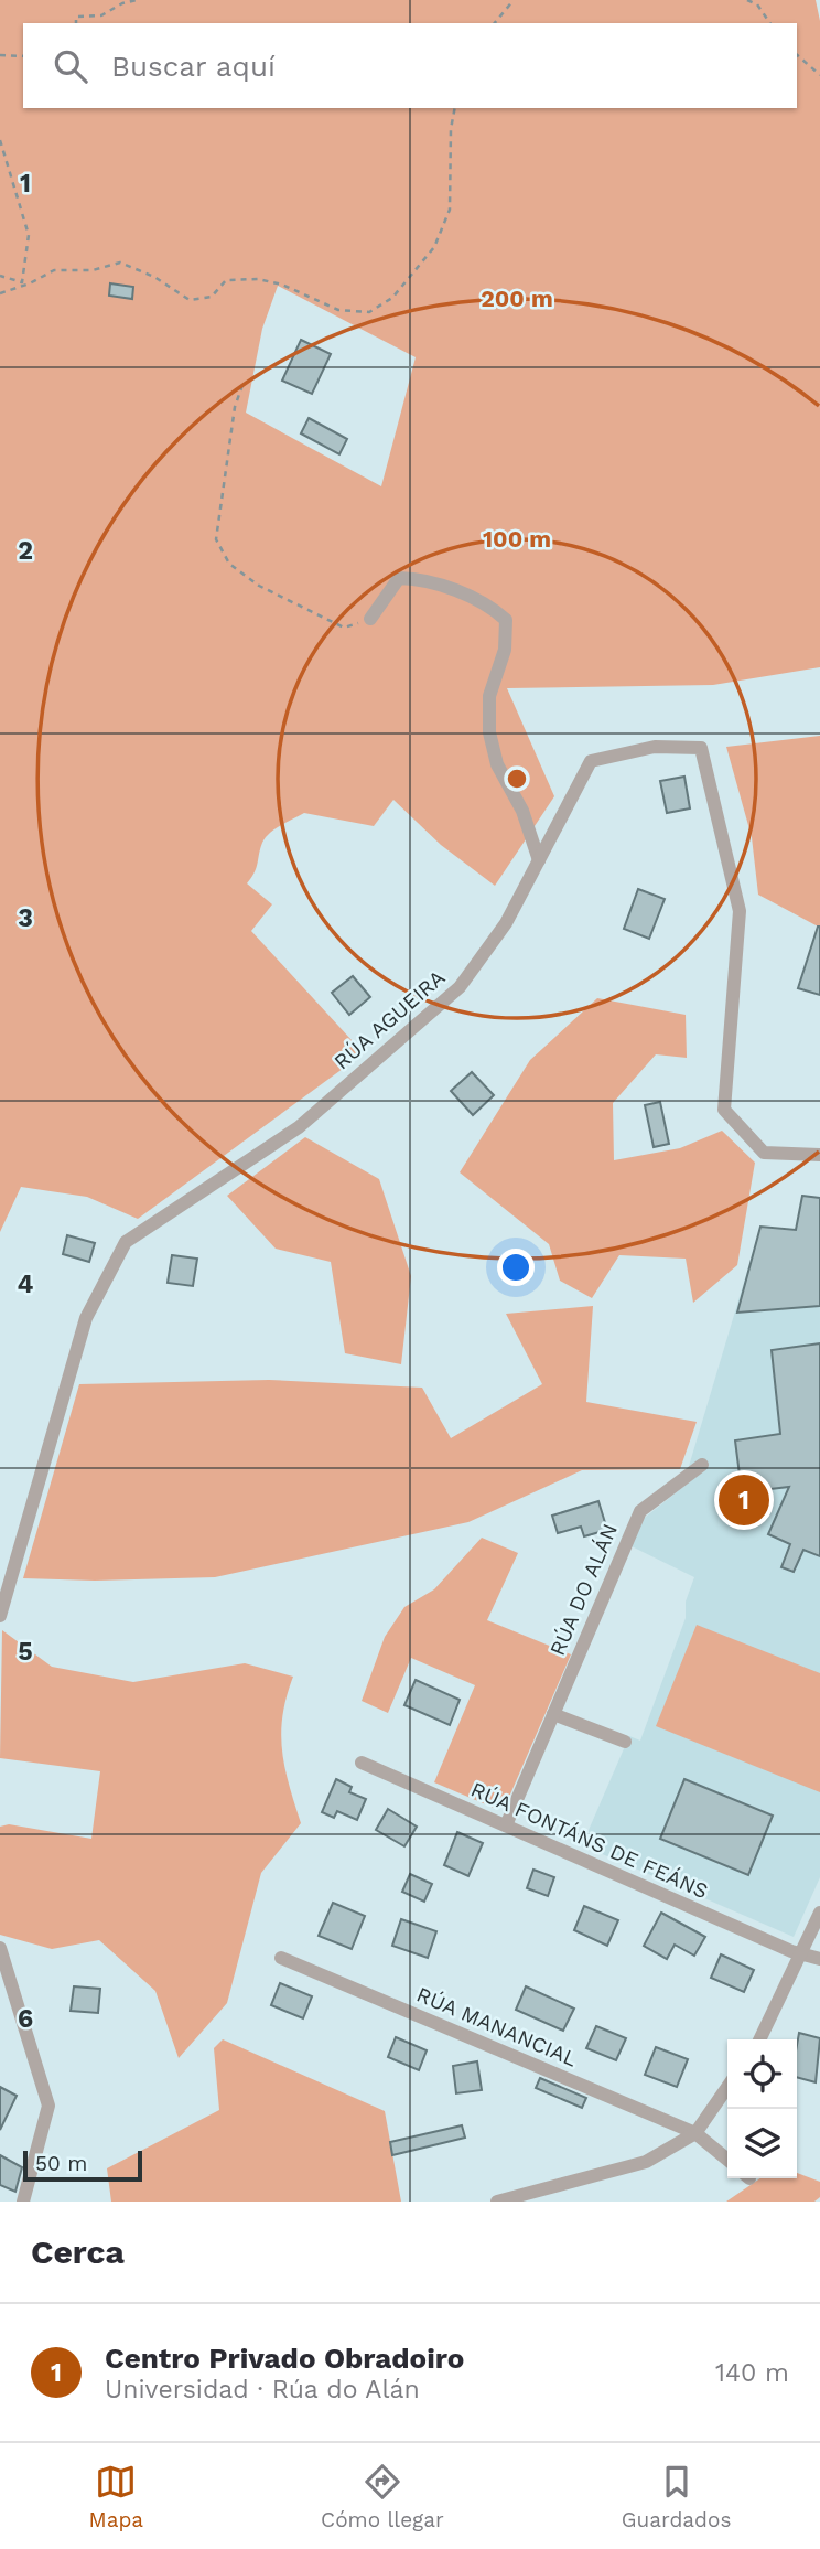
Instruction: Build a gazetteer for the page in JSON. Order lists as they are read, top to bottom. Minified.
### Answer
{"streets":{"street":["RÚA AGUEIRA","RÚA DO ALÁN","RÚA FONTÁNS DE FEÁNS","RÚA MANANCIAL"]},"crossings":[["RÚA DO ALÁN","RÚA FONTÁNS DE FEÁNS"]],"scale_bar":"50 m","page":{"search":"Buscar aquí","pins":"1","scale":"50 m","heading":"Cerca","list":[{"mark":"1","name":"Centro Privado Obradoiro","note":"Universidad · Rúa do Alán","value":"140 m"}],"nav":["Mapa","Cómo llegar","Guardados"]},"grid":{"rows":["1","2","3","4","5","6"]},"rings":["200 m","100 m"]}
